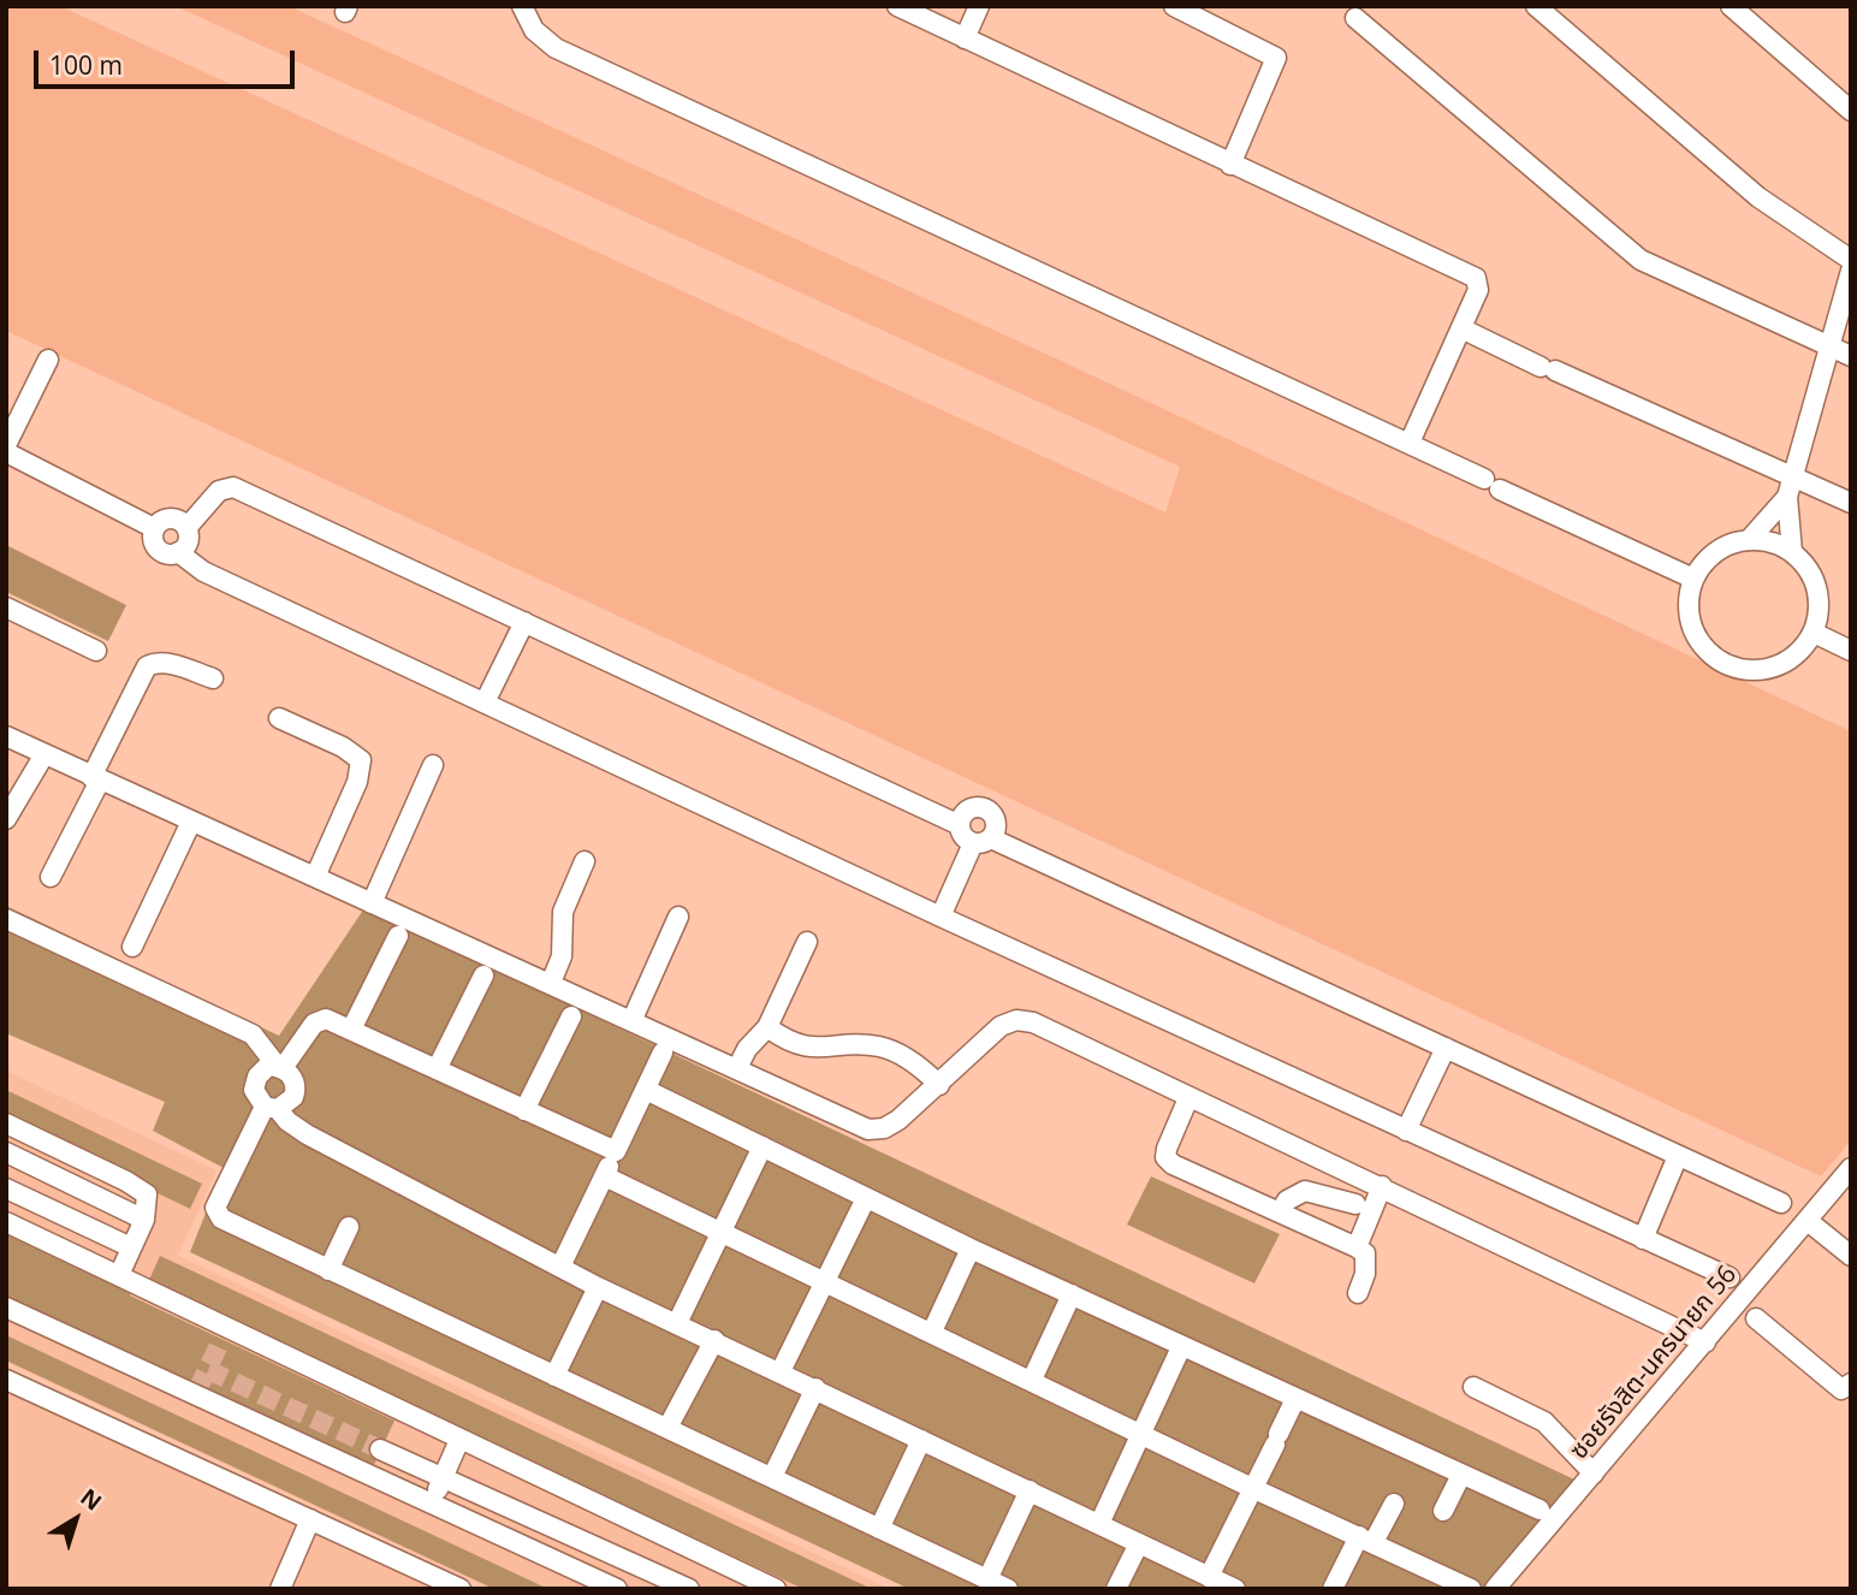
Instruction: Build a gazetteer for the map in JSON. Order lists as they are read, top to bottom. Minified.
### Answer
{"streets":{"street":["ซอยรังสิต-นครนายก 56"]},"scale_bar":"100 m","north":"top right"}
